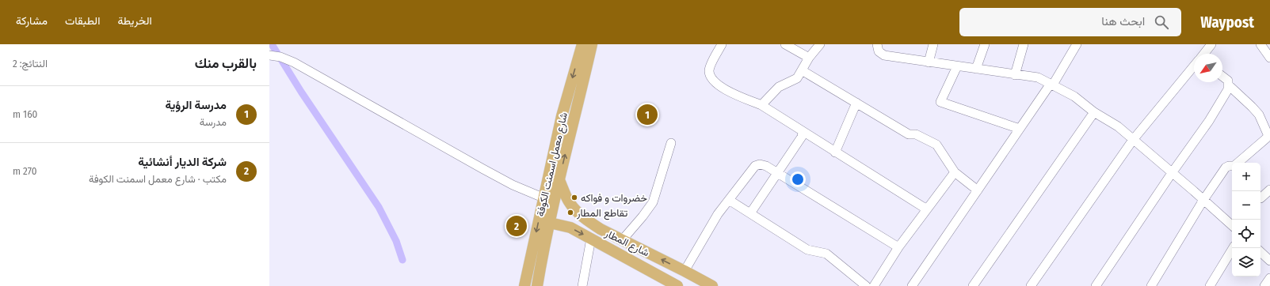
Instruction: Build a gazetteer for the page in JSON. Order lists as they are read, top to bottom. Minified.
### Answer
{"streets":{"main road":["شارع معمل اسمنت الكوفة","شارع المطار"]},"crossings":[["شارع معمل اسمنت الكوفة","شارع المطار"]],"places":["خضروات و فواكه","تقاطع المطار"],"north":"bottom left","page":{"header":"Waypost","search":"ابحث هنا","nav":["الخريطة","الطبقات","مشاركة"],"heading":["بالقرب منك","النتائج: 2"],"list":[{"mark":"1","name":"مدرسة الرؤية","note":"مدرسة","value":"160 m"},{"mark":"2","name":"شركة الديار أنشائية","note":"مكتب · شارع معمل اسمنت الكوفة","value":"270 m"}],"pins":["1","2"],"map_buttons":["+","−"]}}
